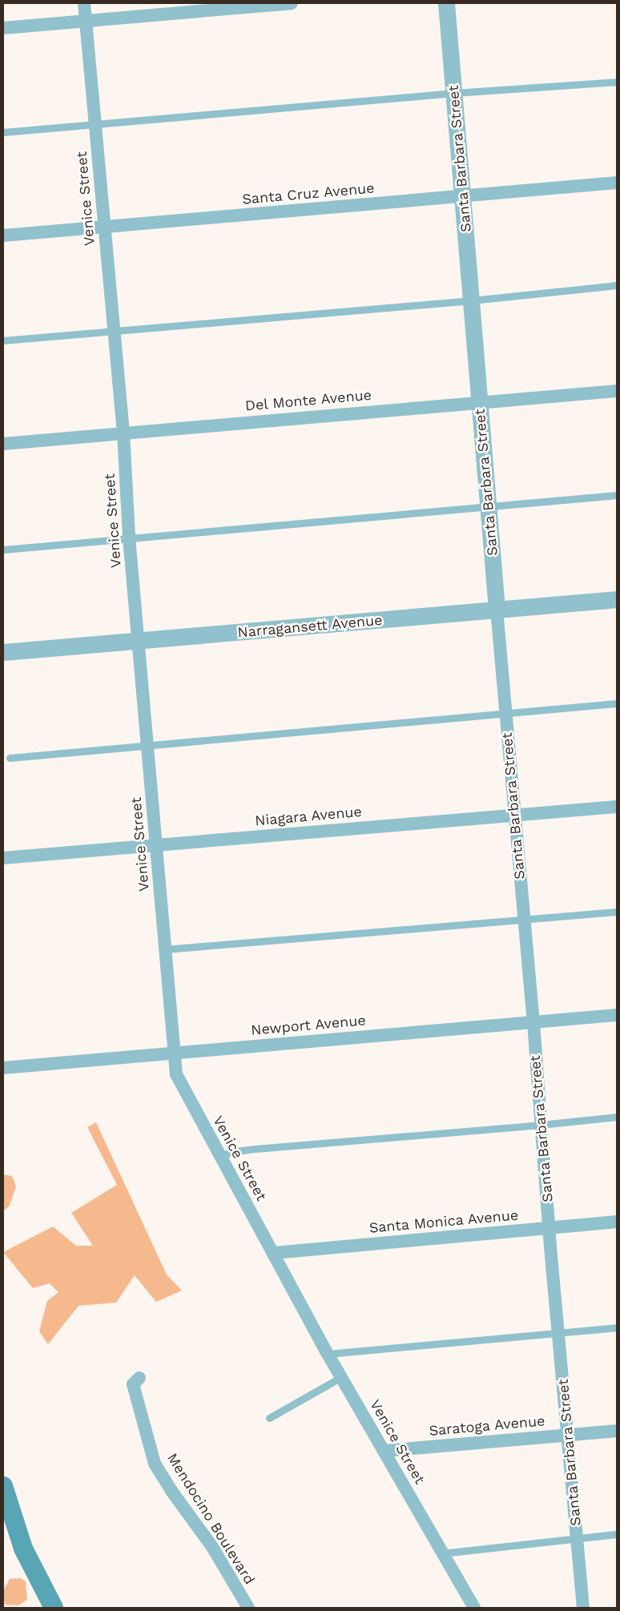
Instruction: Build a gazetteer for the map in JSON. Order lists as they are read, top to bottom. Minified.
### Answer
{"streets":{"street":["Santa Barbara Street","Santa Cruz Avenue","Venice Street","Del Monte Avenue","Narragansett Avenue","Niagara Avenue","Newport Avenue","Santa Monica Avenue","Saratoga Avenue","Mendocino Boulevard"]},"crossings":[["Santa Barbara Street","Santa Cruz Avenue"],["Santa Barbara Street","Del Monte Avenue"],["Santa Barbara Street","Narragansett Avenue"],["Santa Barbara Street","Niagara Avenue"],["Santa Barbara Street","Newport Avenue"],["Santa Barbara Street","Santa Monica Avenue"],["Santa Barbara Street","Saratoga Avenue"],["Santa Cruz Avenue","Venice Street"],["Venice Street","Del Monte Avenue"],["Venice Street","Narragansett Avenue"],["Venice Street","Niagara Avenue"],["Venice Street","Newport Avenue"],["Venice Street","Santa Monica Avenue"],["Venice Street","Saratoga Avenue"]]}
